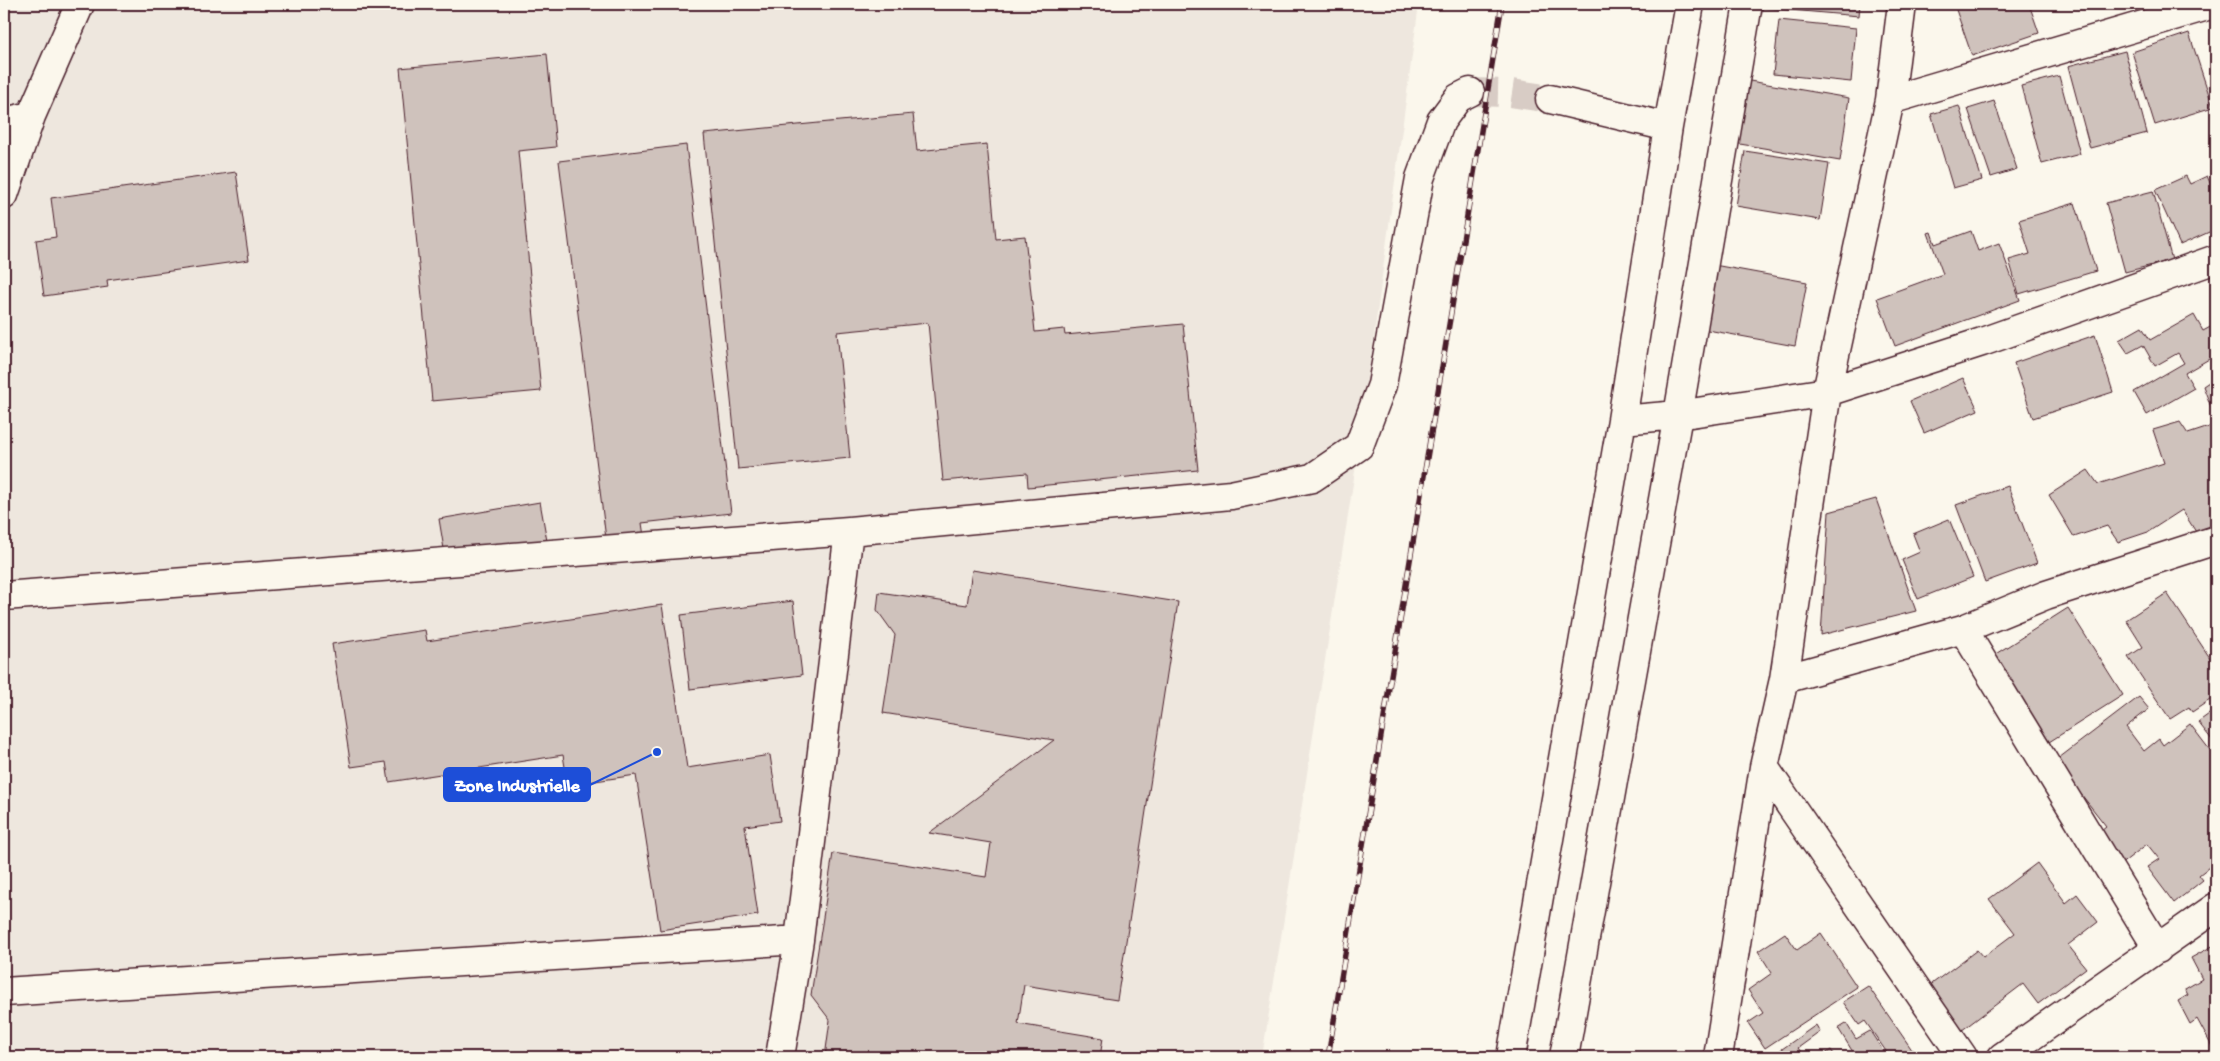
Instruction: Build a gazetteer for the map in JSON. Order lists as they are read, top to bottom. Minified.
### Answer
{"places":["Zone Industrielle"]}
